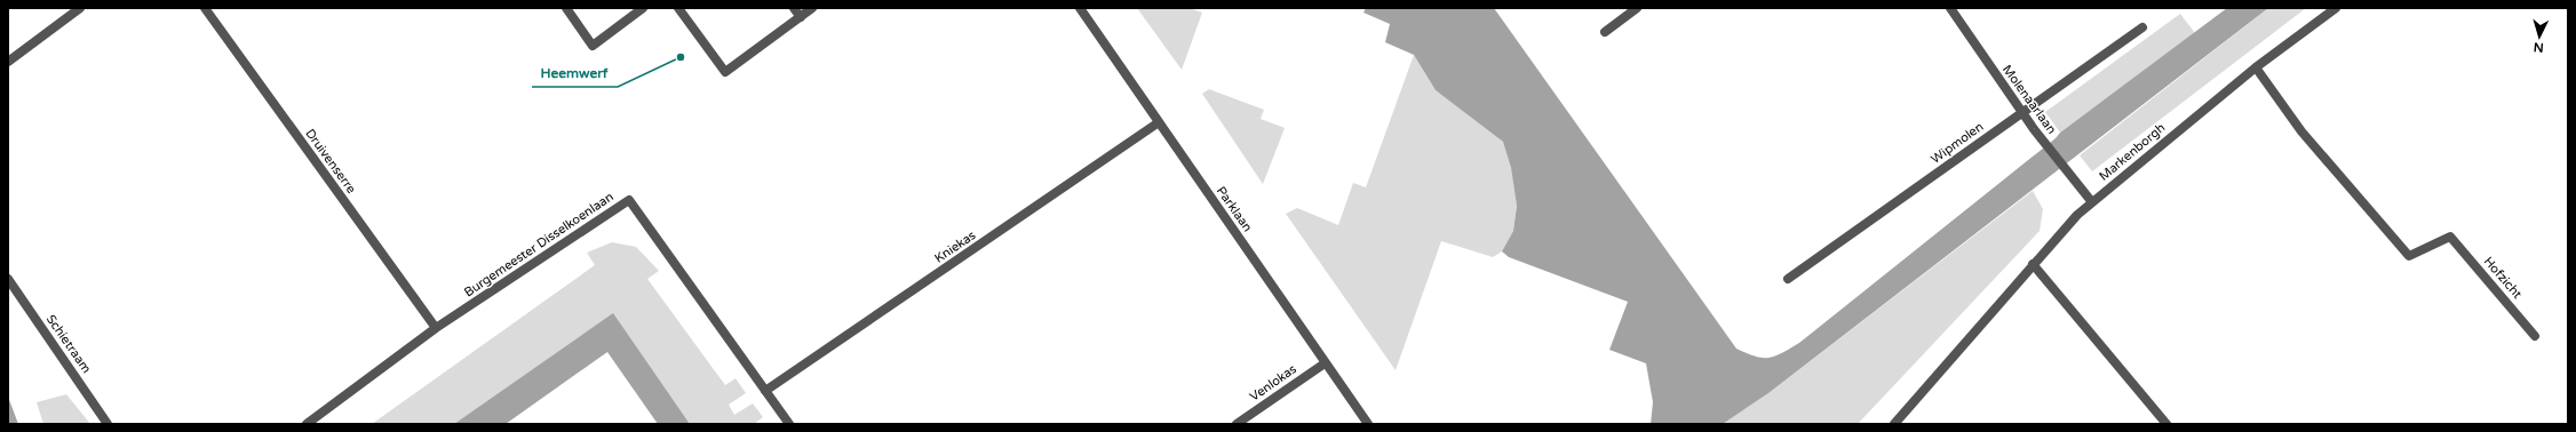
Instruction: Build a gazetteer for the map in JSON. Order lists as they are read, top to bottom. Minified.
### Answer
{"streets":{"street":["Molenaarlaan","Wipmolen","Markenborgh","Druivenserre","Parklaan","Burgemeester Disselkoenlaan","Kniekas","Hofzicht","Schietraam","Venlokas"]},"crossings":[["Molenaarlaan","Wipmolen"],["Molenaarlaan","Markenborgh"],["Markenborgh","Hofzicht"],["Druivenserre","Burgemeester Disselkoenlaan"],["Parklaan","Kniekas"],["Parklaan","Venlokas"],["Burgemeester Disselkoenlaan","Kniekas"]],"places":["Heemwerf"],"north":"bottom"}
